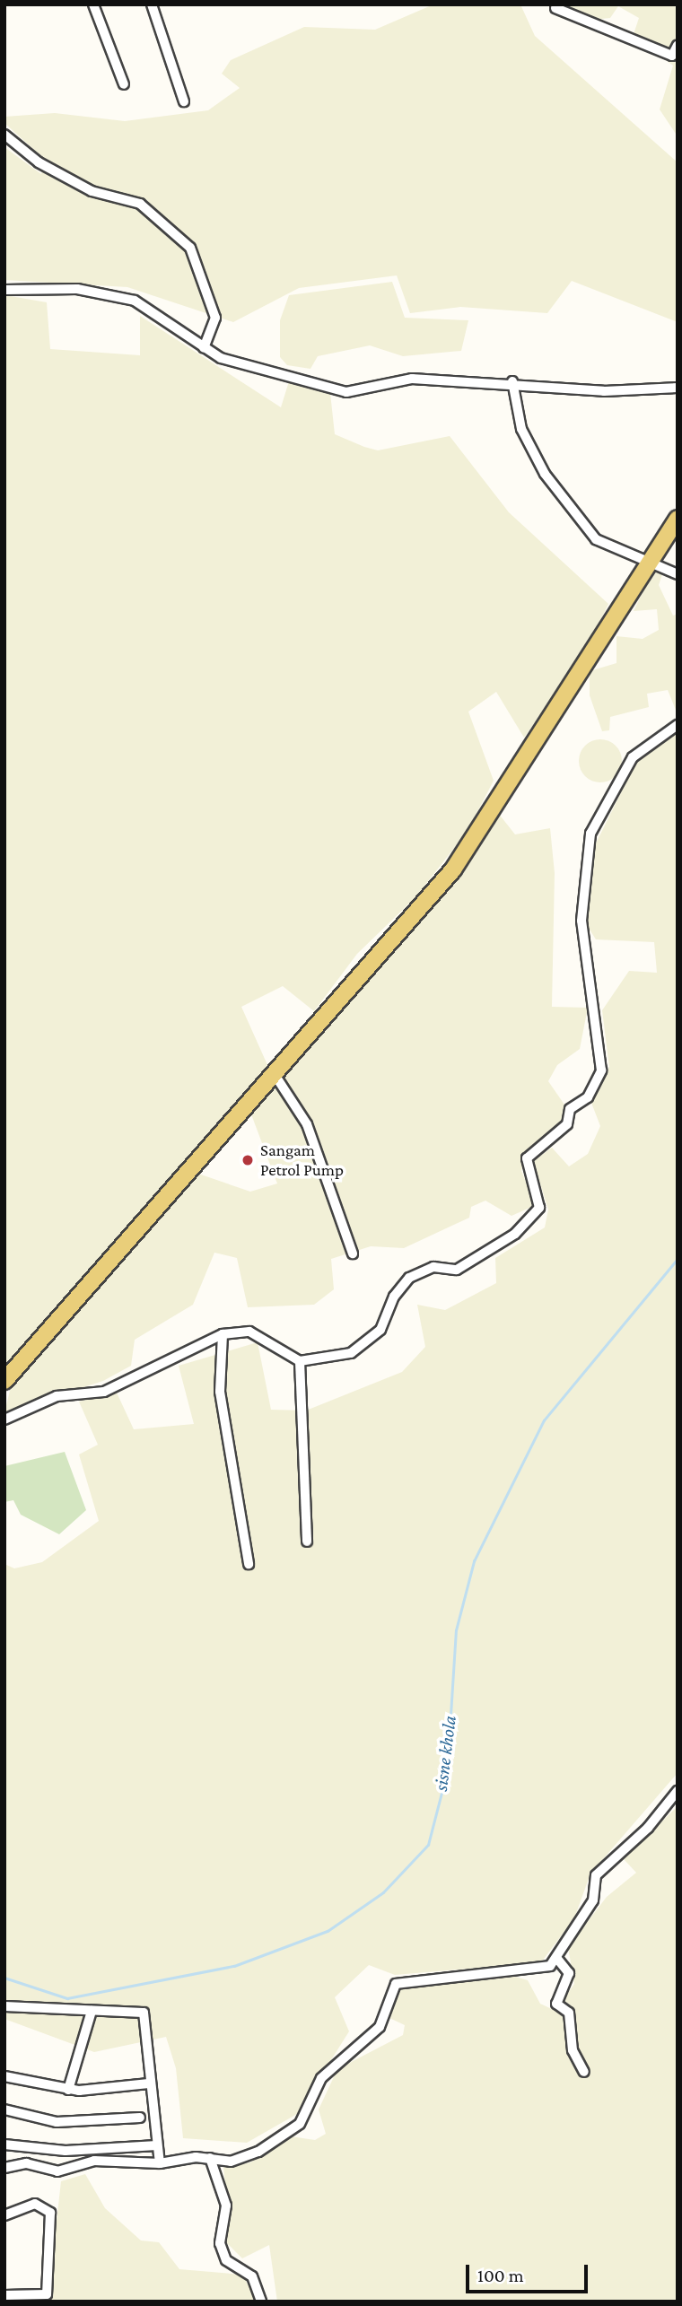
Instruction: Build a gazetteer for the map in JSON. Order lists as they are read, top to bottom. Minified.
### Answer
{"water":["sisne khola"],"places":["Sangam Petrol Pump"],"scale_bar":"100 m"}
